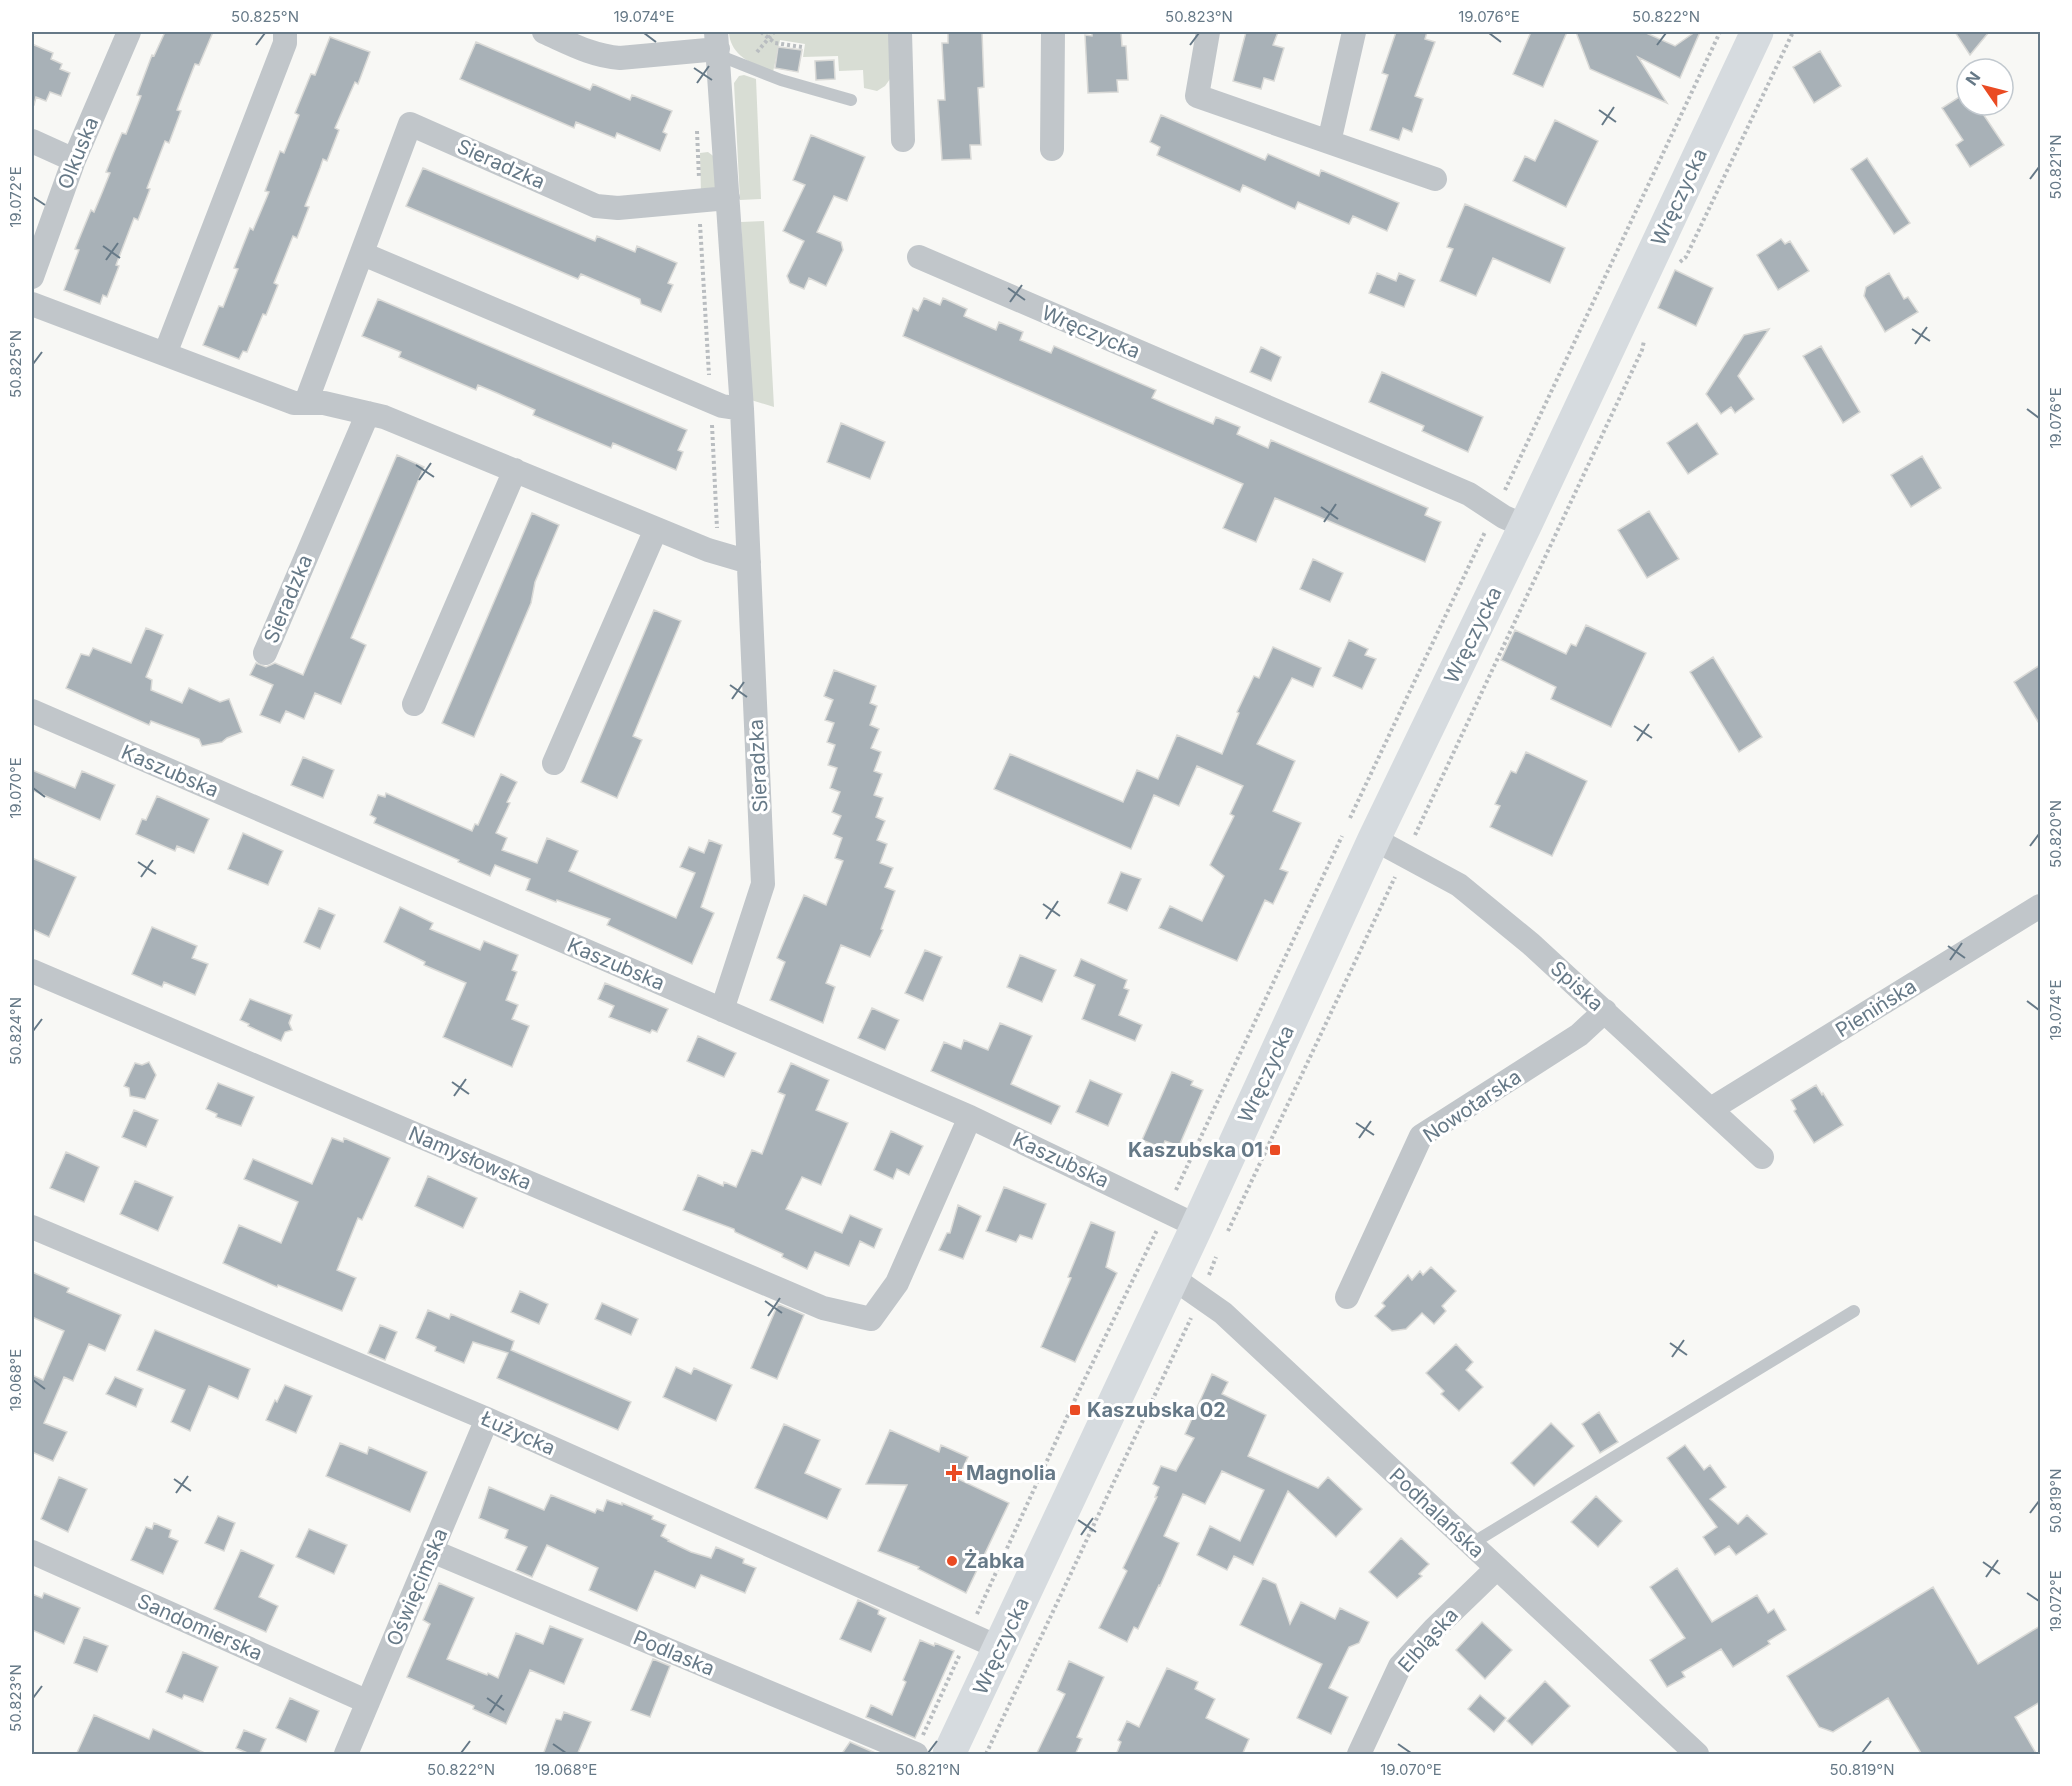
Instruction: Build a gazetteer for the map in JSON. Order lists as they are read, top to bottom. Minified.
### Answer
{"streets":{"main road":["Wręczycka"],"street":["Olkuska","Sieradzka","Kaszubska","Spiska","Pienińska","Nowotarska","Namysłowska","Łużycka","Podhalańska","Oświęcimska","Sandomierska","Elbląska","Podlaska"]},"crossings":[["Sieradzka","Kaszubska"],["Wręczycka","Kaszubska"],["Wręczycka","Spiska"],["Wręczycka","Łużycka"],["Wręczycka","Podhalańska"],["Kaszubska","Namysłowska"],["Spiska","Pienińska"],["Spiska","Nowotarska"],["Łużycka","Oświęcimska"],["Podhalańska","Elbląska"],["Oświęcimska","Sandomierska"],["Oświęcimska","Podlaska"]],"places":{"transit":["Kaszubska 01","Kaszubska 02"],"health":["Magnolia"],"other":["Żabka"]},"north":"top left","coordinates":["50.825°N","19.074°E","50.823°N","19.076°E","50.822°N","50.821°N","19.072°E","19.070°E","50.820°N","50.824°N","19.068°E","50.819°N"]}
